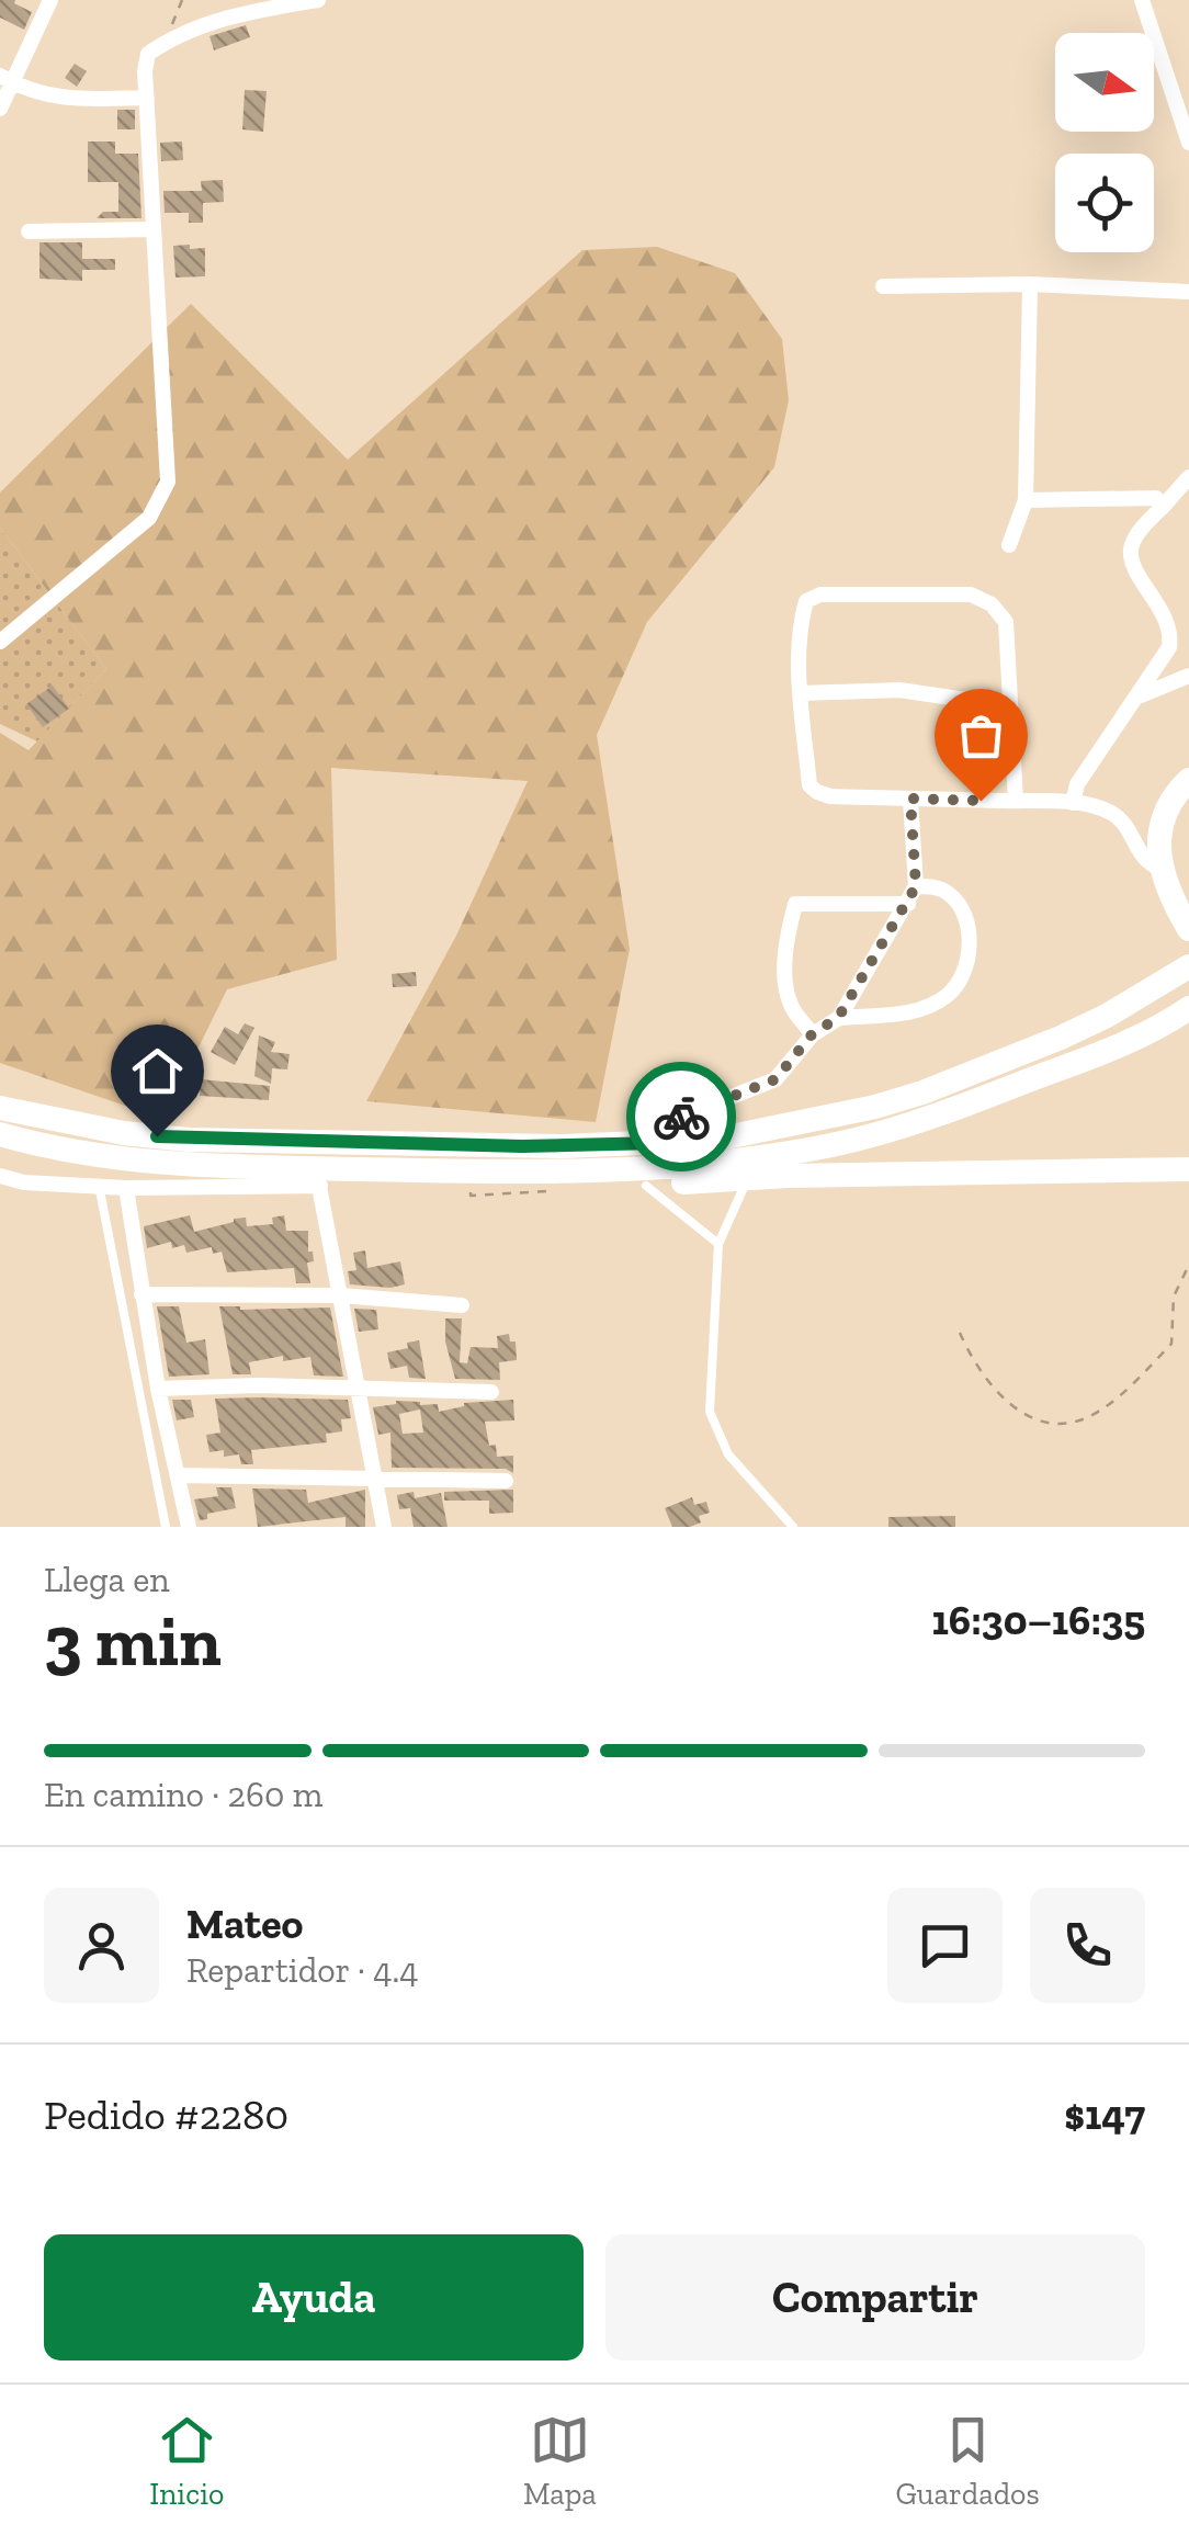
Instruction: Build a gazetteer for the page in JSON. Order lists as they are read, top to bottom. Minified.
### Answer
{"north":"right","page":{"heading":["3 min","Llega en","16:30–16:35"],"panel":["Mateo","Repartidor · 4.4","Pedido #2280","$147"],"bar":"En camino · 260 m","buttons":["Ayuda","Compartir"],"tabs":["Inicio","Mapa","Guardados"]}}
